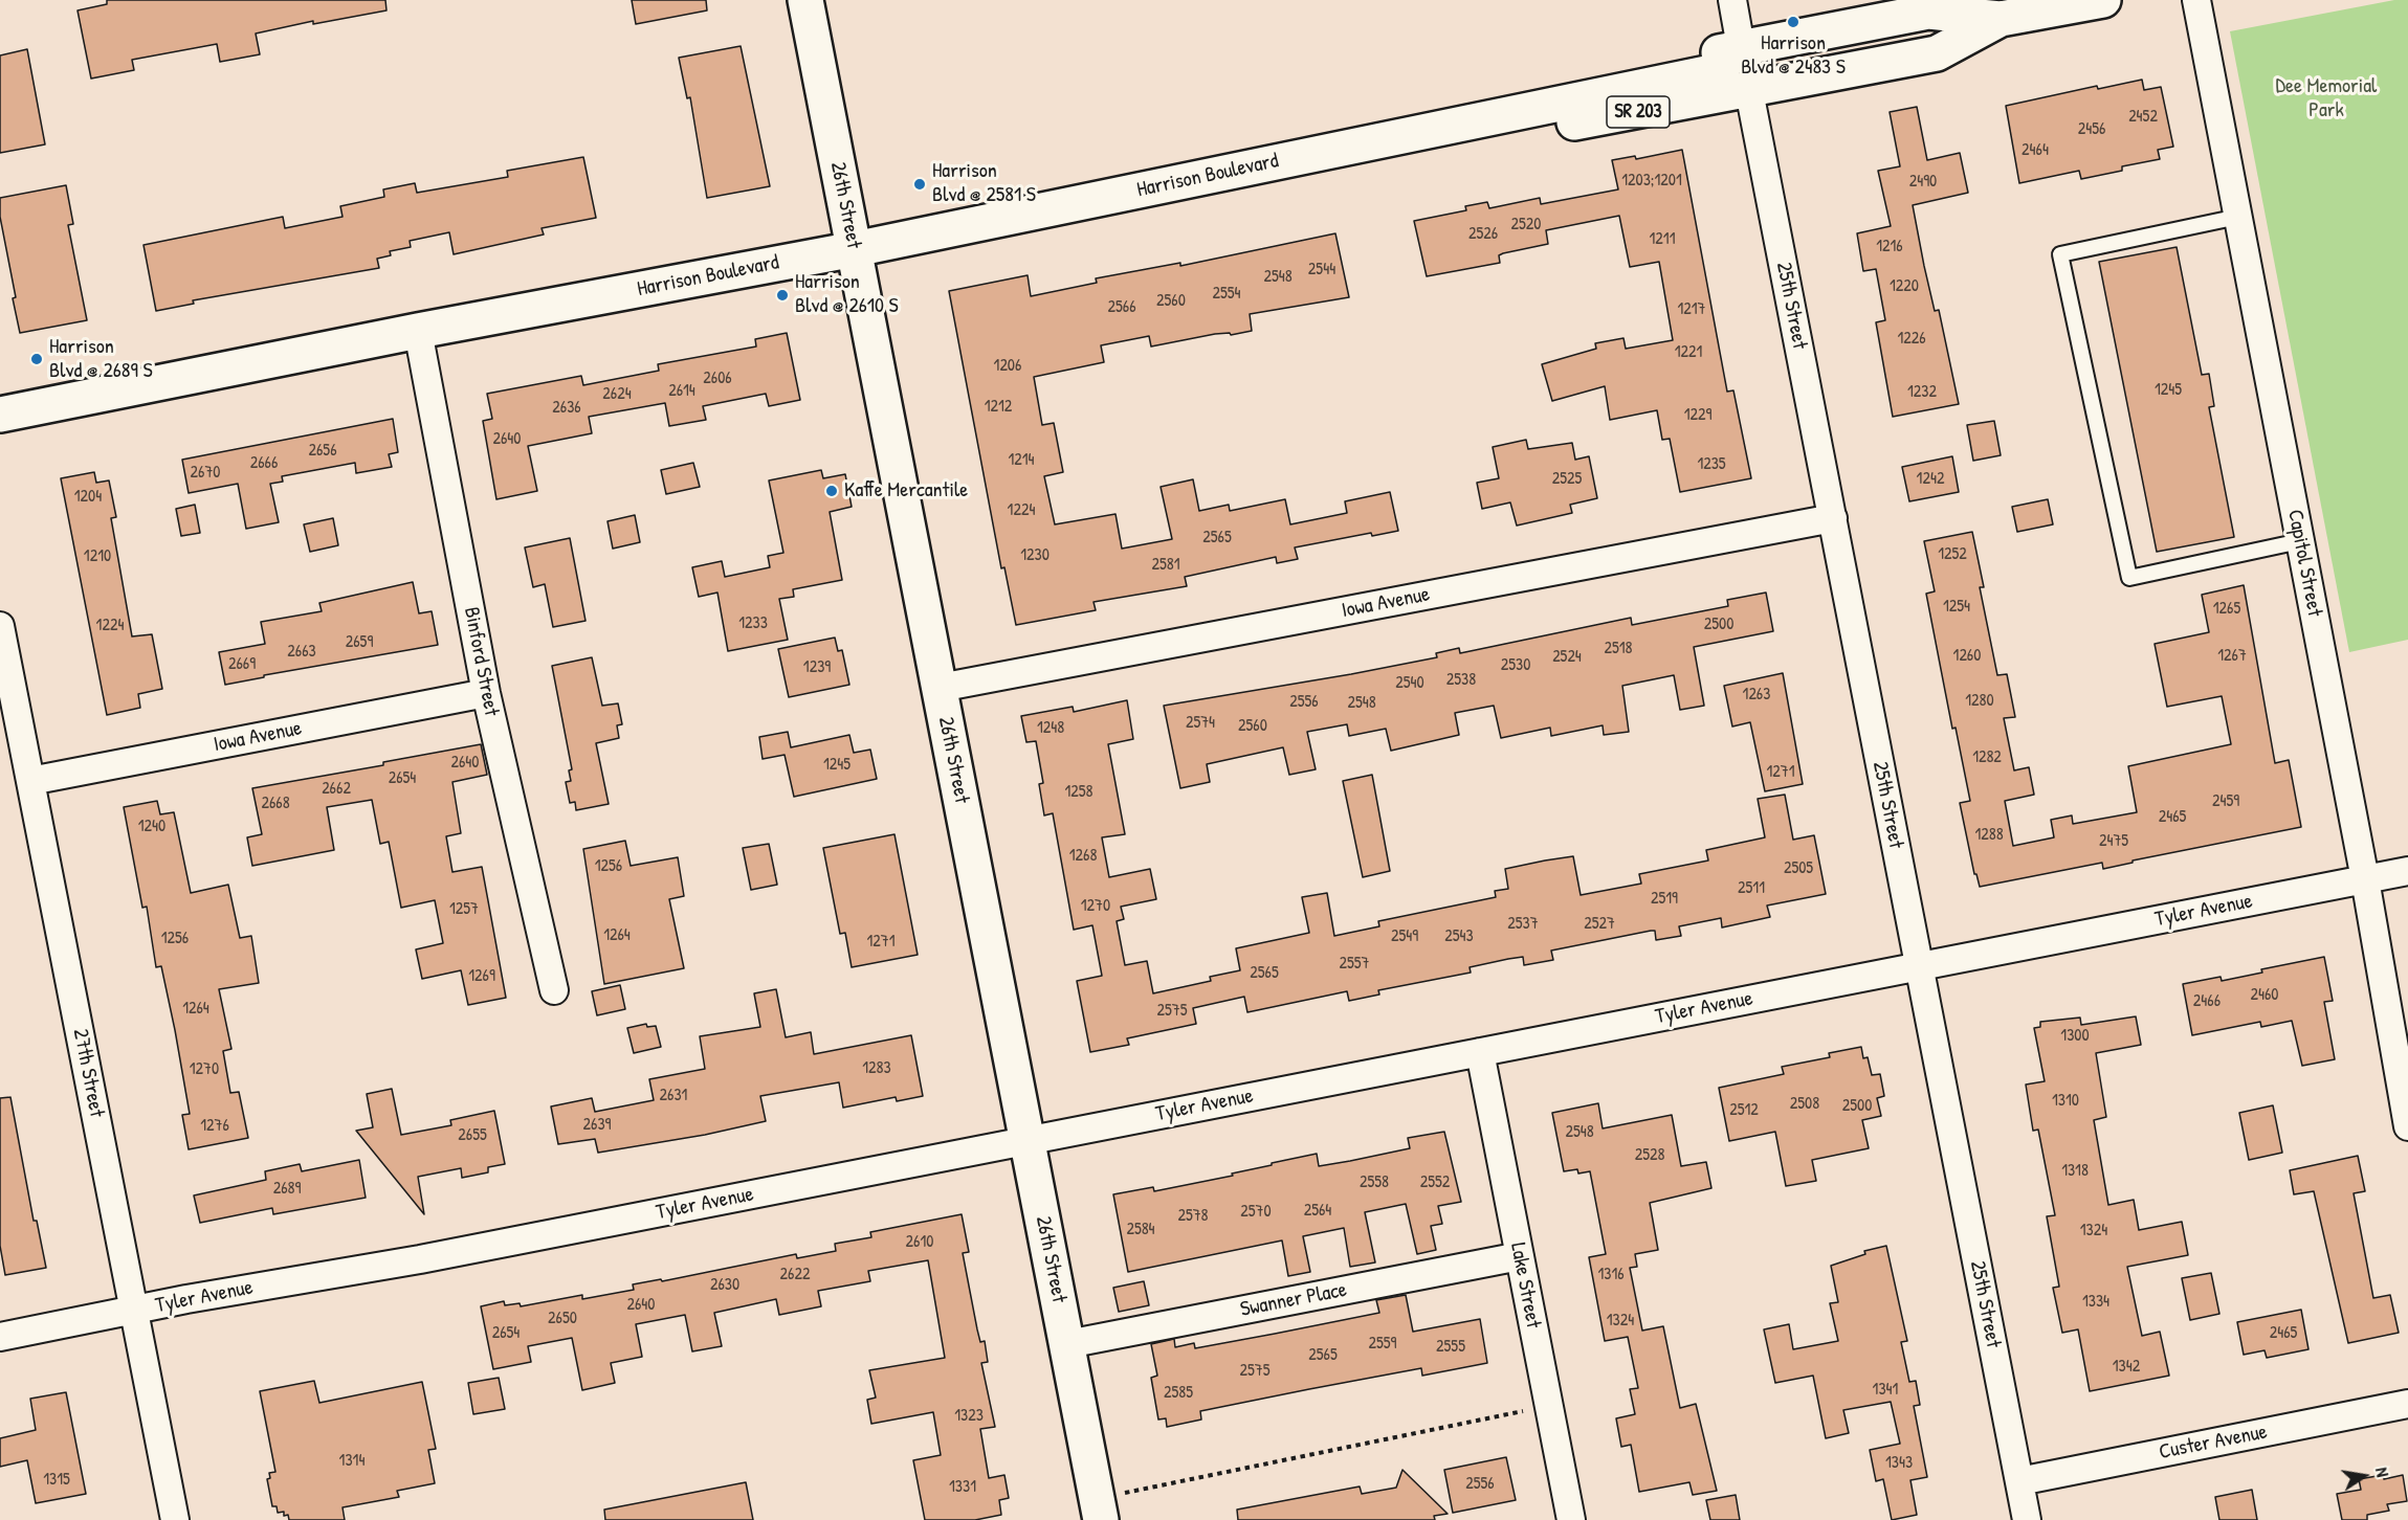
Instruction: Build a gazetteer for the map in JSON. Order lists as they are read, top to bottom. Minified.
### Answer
{"streets":{"main road":["SR 203","Harrison Boulevard","26th Street"],"street":["25th Street","Capitol Street","Iowa Avenue","Binford Street","Tyler Avenue","27th Street","Lake Street","Swanner Place","Custer Avenue"]},"crossings":[["Harrison Boulevard","26th Street"],["Harrison Boulevard","25th Street"],["Harrison Boulevard","Binford Street"],["26th Street","Iowa Avenue"],["26th Street","Tyler Avenue"],["26th Street","Swanner Place"],["25th Street","Iowa Avenue"],["25th Street","Tyler Avenue"],["25th Street","Custer Avenue"],["Capitol Street","Tyler Avenue"],["Iowa Avenue","Binford Street"],["Iowa Avenue","27th Street"],["Tyler Avenue","27th Street"],["Tyler Avenue","Lake Street"],["Lake Street","Swanner Place"]],"parks":["Dee Memorial Park"],"places":["Harrison Blvd @ 2483 S","Harrison Blvd @ 2581 S","Harrison Blvd @ 2610 S","Harrison Blvd @ 2689 S","Kaffe Mercantile"],"house_numbers":["2452","2456","2464","1203;1201","2490","2520","2526","1211","1216","2544","2548","1220","2554","2560","2566","1217","1226","1221","1206","2606","1245","2614","1232","2624","1212","2636","1229","2640","2656","1214","2666","1235","2670","2525","1242","1204","1224","2565","1252","1230","1210","2581","1254","1265","1233","2500","1224","2659","2518","2663","1260","1267","2524","2669","2530","1239","2538","2540","1263","1280","2556","2548","2574","2560","1248","1282","2640","1245","1271","2654","2662","1258","2459","2668","2465","1240","1288","2475","1268","1256","2505","2511","2519","1270","1257","2537","2527","1264","2549","2543","1256","1271","2557","2565","1269","2460","2466","1264","2575","1300","1283","1270","2631","1310","2508","2500","2512","2639","1276","2548","2655","2528","1318","2558","2552","2689","2564","2570","2578","2584","1324","2610","2622","1316","2630","1334","2640","2650","1324","2654","2465","2559","2555","2565","1342","2575","1341","2585","1323","1314","1343","1315","2556","1331"],"north":"right"}
